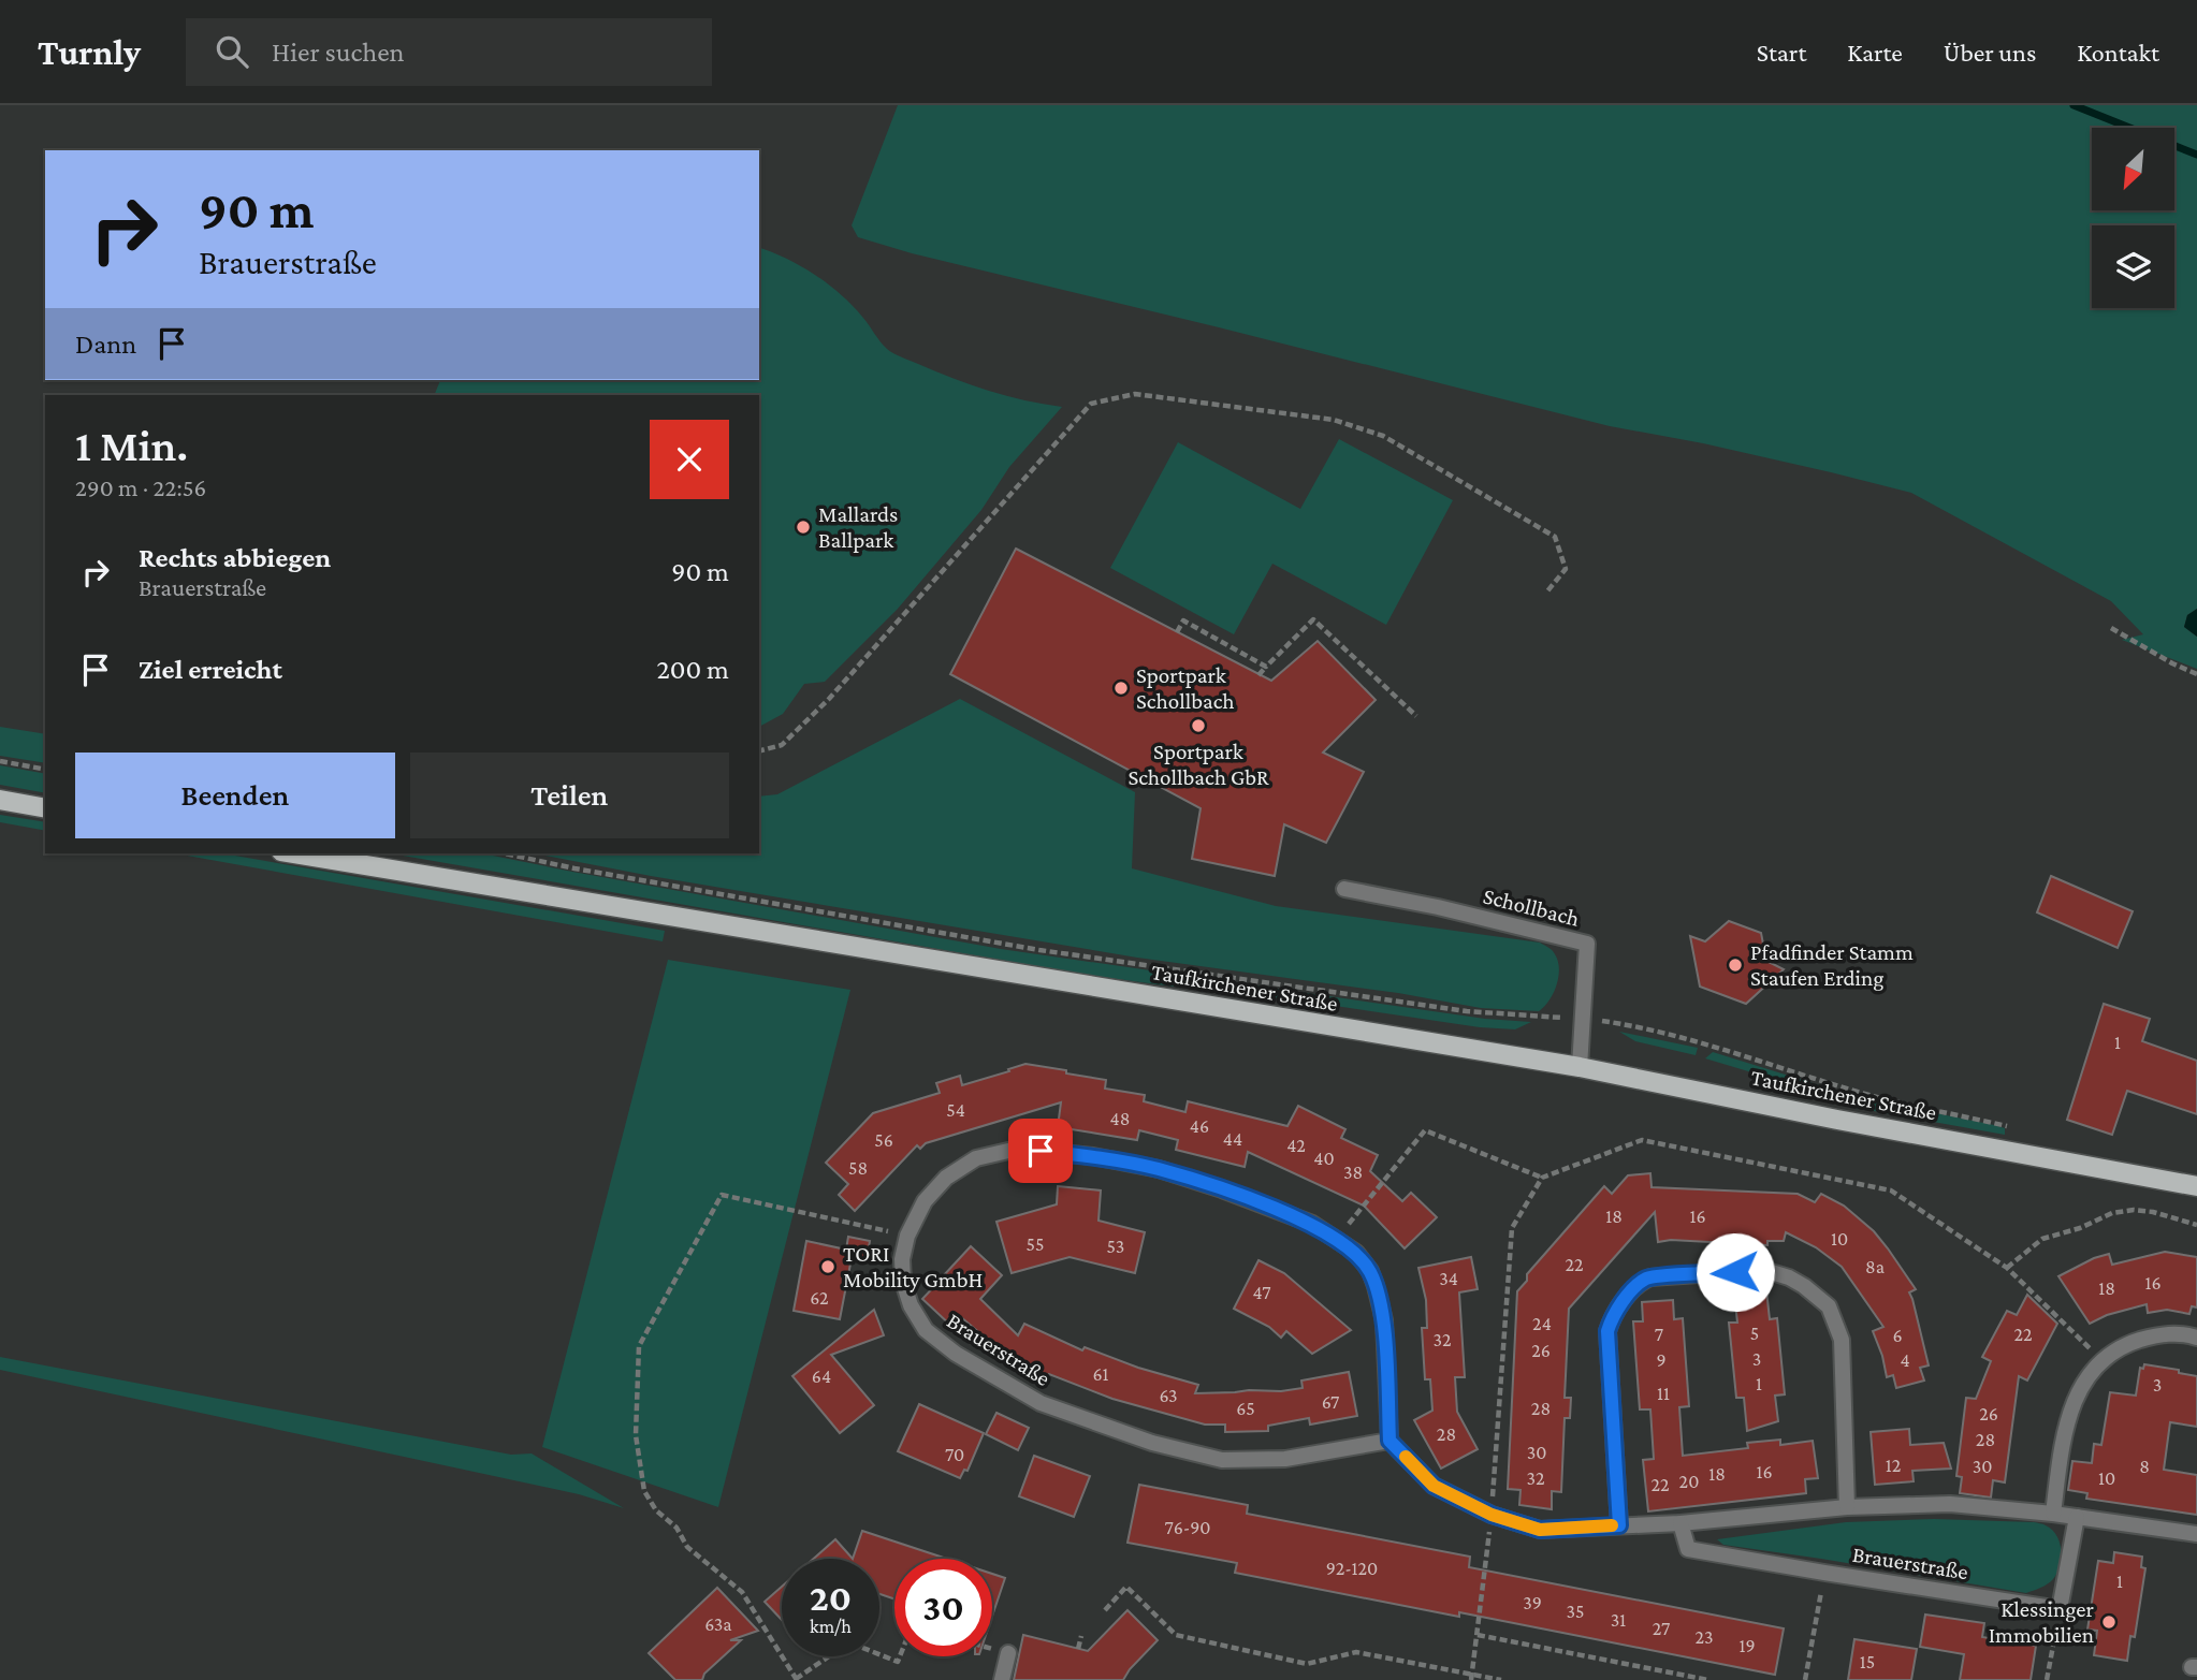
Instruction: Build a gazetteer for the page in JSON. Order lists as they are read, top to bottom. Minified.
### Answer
{"streets":{"main road":["Taufkirchener Straße"],"street":["Schollbach","Brauerstraße"]},"crossings":[["Schollbach","Taufkirchener Straße"]],"places":["Mallards Ballpark","Sportpark Schollbach","Sportpark Schollbach GbR","Pfadfinder Stamm Staufen Erding","TORI Mobility GmbH","Klessinger Immobilien"],"house_numbers":["1","54","48","46","44","56","42","40","58","38","18","16","10","55","53","22","8a","34","16","18","47","62","24","5","7","22","6","32","26","3","9","4","61","64","1","3","11","63","67","65","28","26","28","28","30","70","12","30","8","16","18","32","10","20","22","76-90","92-120","1","39","35","31","63a","27","23","19","15"],"north":"bottom left","page":{"header":"Turnly","search":"Hier suchen","nav":["Start","Karte","Über uns","Kontakt"],"turn":["90 m","Brauerstraße"],"then":"Dann","heading":["1 Min.","290 m · 22:56"],"list":[{"name":"Rechts abbiegen","note":"Brauerstraße","value":"90 m"},{"name":"Ziel erreicht","value":"200 m"}],"buttons":["Beenden","Teilen"],"speed":"20 km/h","limit":"30"}}
